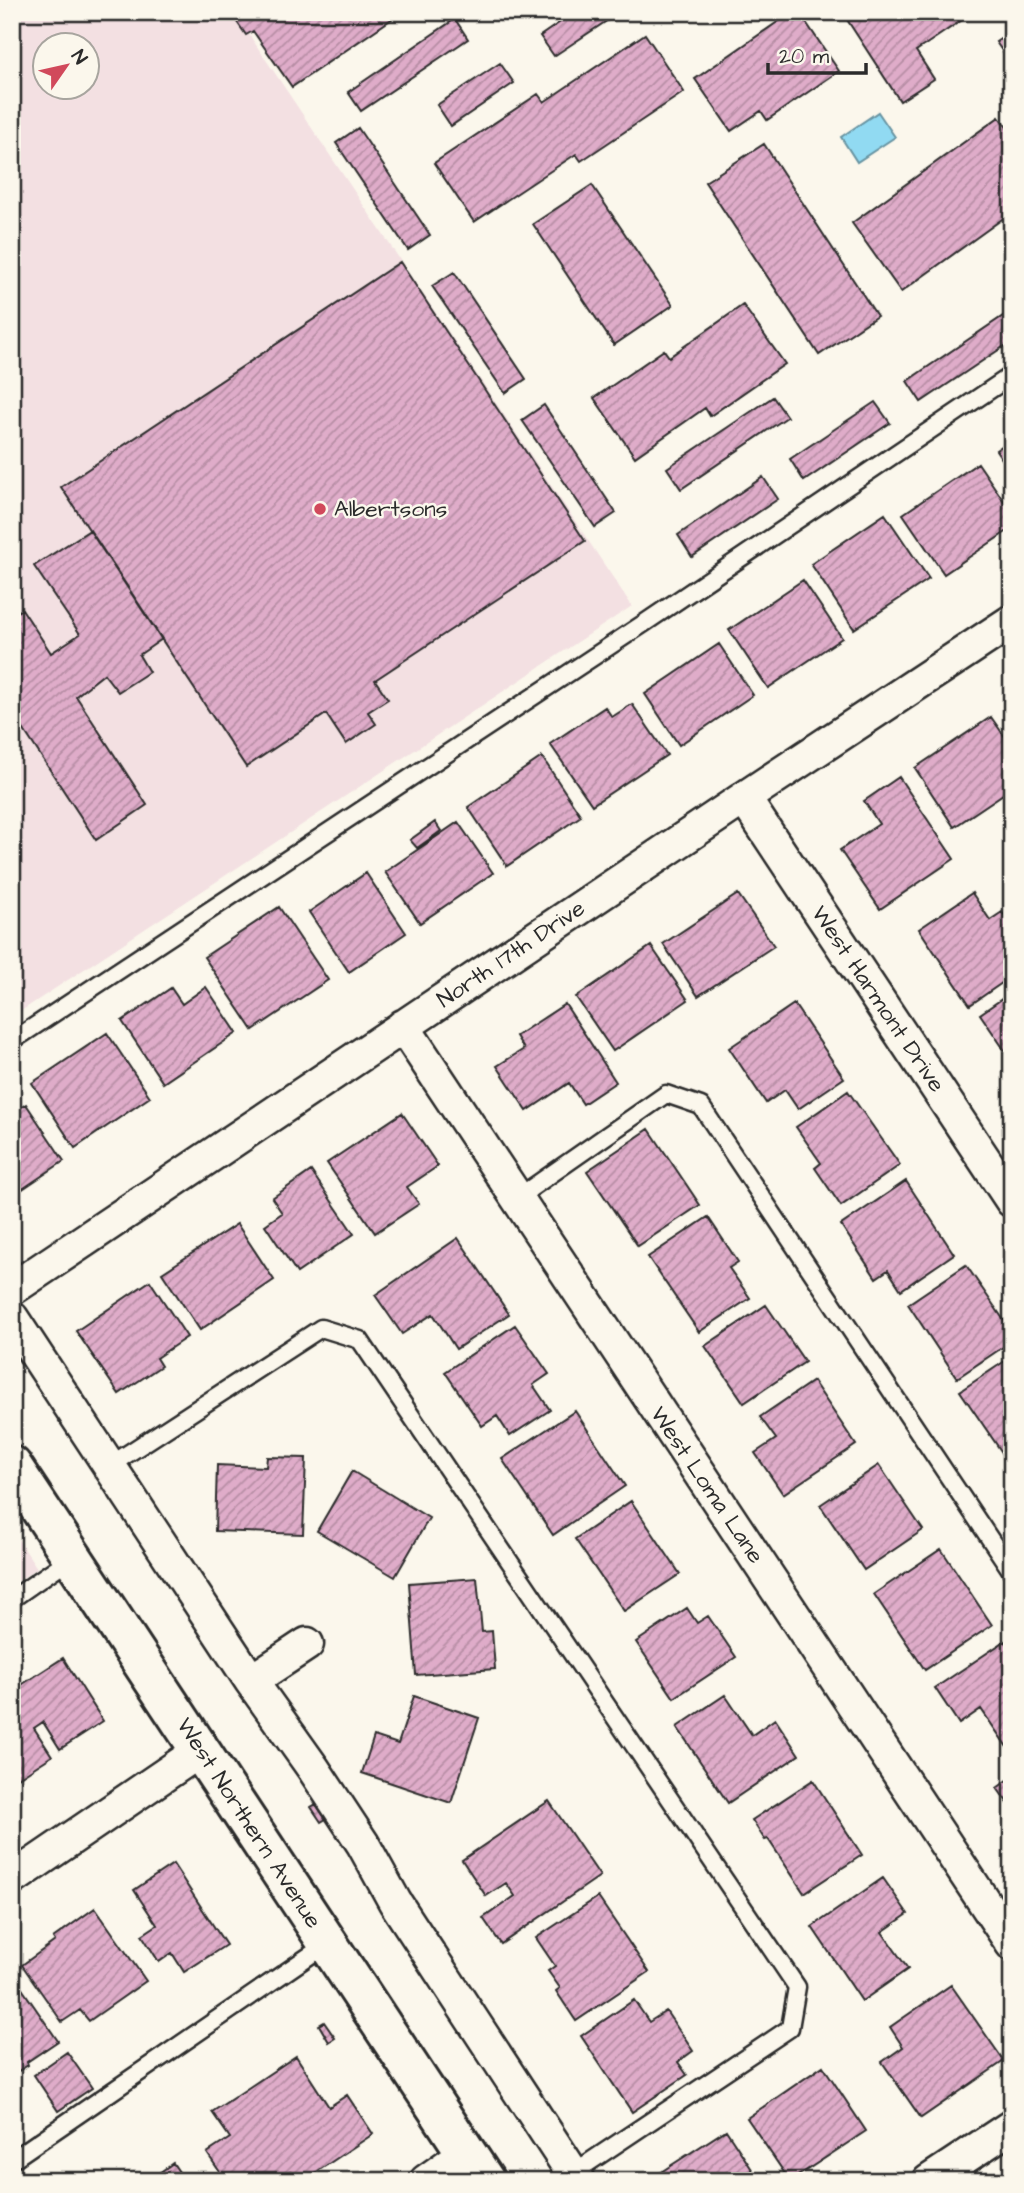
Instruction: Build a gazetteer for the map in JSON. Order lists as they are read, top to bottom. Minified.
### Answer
{"streets":{"main road":["West Northern Avenue"],"street":["North 17th Drive","West Harmont Drive","West Loma Lane"]},"crossings":[["North 17th Drive","West Harmont Drive"],["North 17th Drive","West Loma Lane"]],"places":["Albertsons"],"scale_bar":"20 m","north":"top right"}
